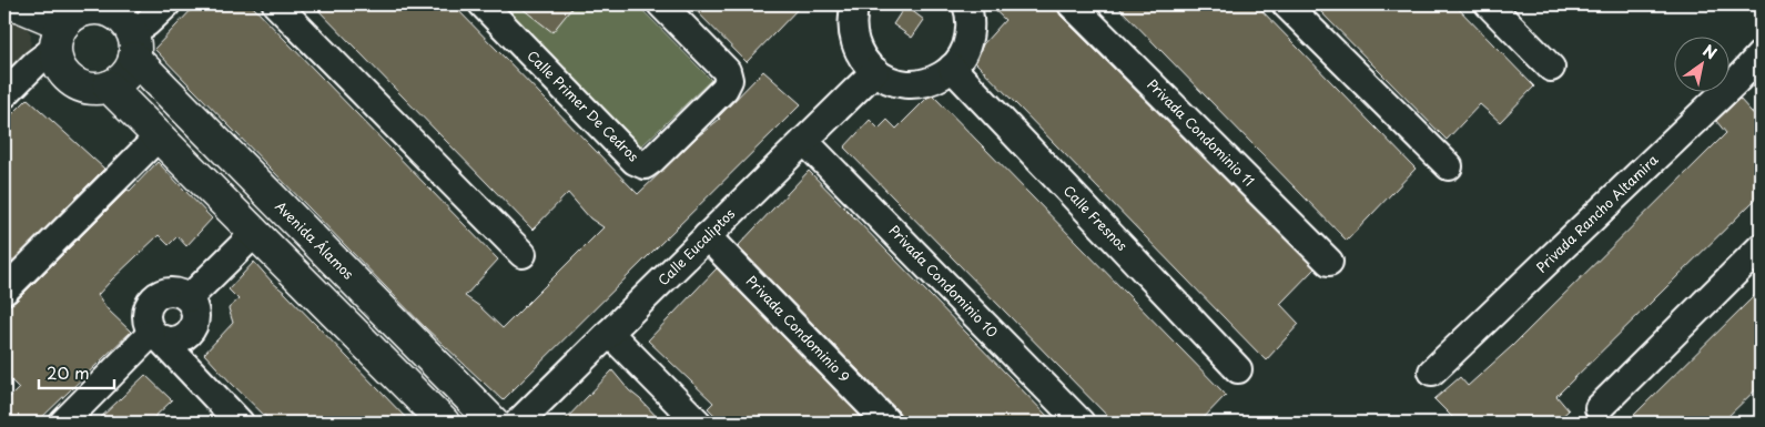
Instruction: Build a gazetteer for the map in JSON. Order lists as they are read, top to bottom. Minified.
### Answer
{"streets":{"street":["Calle Primer De Cedros","Privada Condominio 11","Privada Rancho Altamira","Calle Fresnos","Avenida Álamos","Calle Eucaliptos","Privada Condominio 10","Privada Condominio 9"]},"crossings":[["Calle Eucaliptos","Privada Condominio 10"],["Calle Eucaliptos","Privada Condominio 9"]],"scale_bar":"20 m","north":"top right"}
